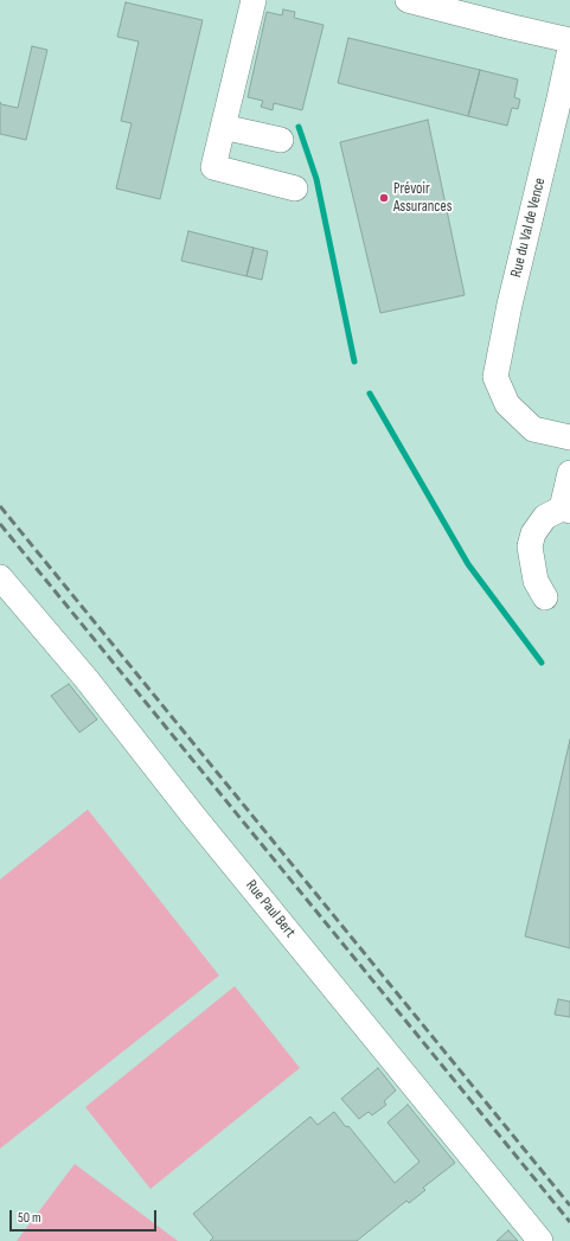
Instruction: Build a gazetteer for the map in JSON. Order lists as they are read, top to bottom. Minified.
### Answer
{"streets":{"street":["Rue du Val de Vence","Rue Paul Bert"]},"places":["Prévoir Assurances"],"scale_bar":"50 m"}
